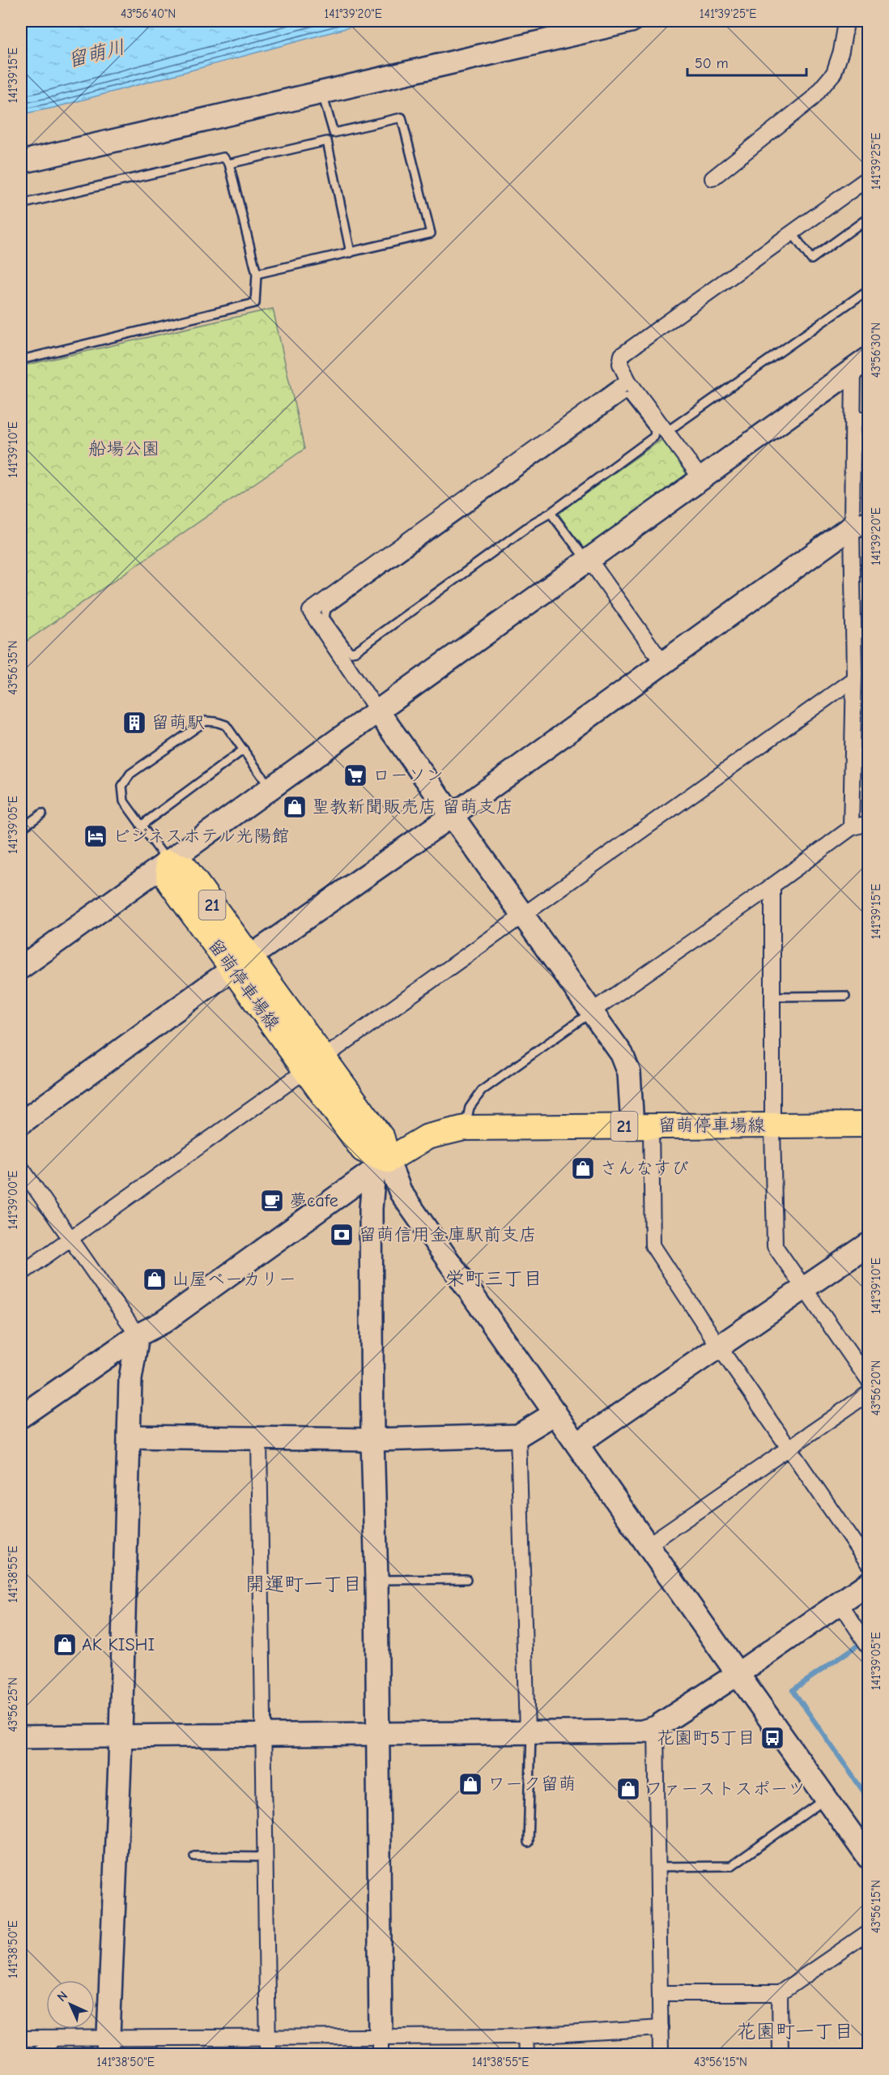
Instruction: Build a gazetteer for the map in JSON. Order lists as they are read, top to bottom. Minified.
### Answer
{"streets":{"main road":["21","留萌停車場線"]},"districts":["栄町三丁目","開運町一丁目","花園町一丁目"],"water":["留萌川"],"parks":["船場公園"],"places":{"building":["留萌駅"],"supermarket":["ローソン"],"shop":["聖教新聞販売店 留萌支店","さんなすび","山屋ベーカリー","AK KISHI","ワーク留萌","ファーストスポーツ"],"hotel":["ビジネスホテル光陽館"],"cafe":["夢cafe"],"bank":["留萌信用金庫駅前支店"],"bus stop":["花園町5丁目"]},"scale_bar":"50 m","north":"top left","coordinates":["43°56'40\"N","141°39'20\"E","141°39'25\"E","141°39'15\"E","43°56'30\"N","141°39'10\"E","43°56'35\"N","141°39'05\"E","141°39'00\"E","43°56'20\"N","141°38'55\"E","43°56'25\"N","43°56'15\"N","141°38'50\"E"]}
